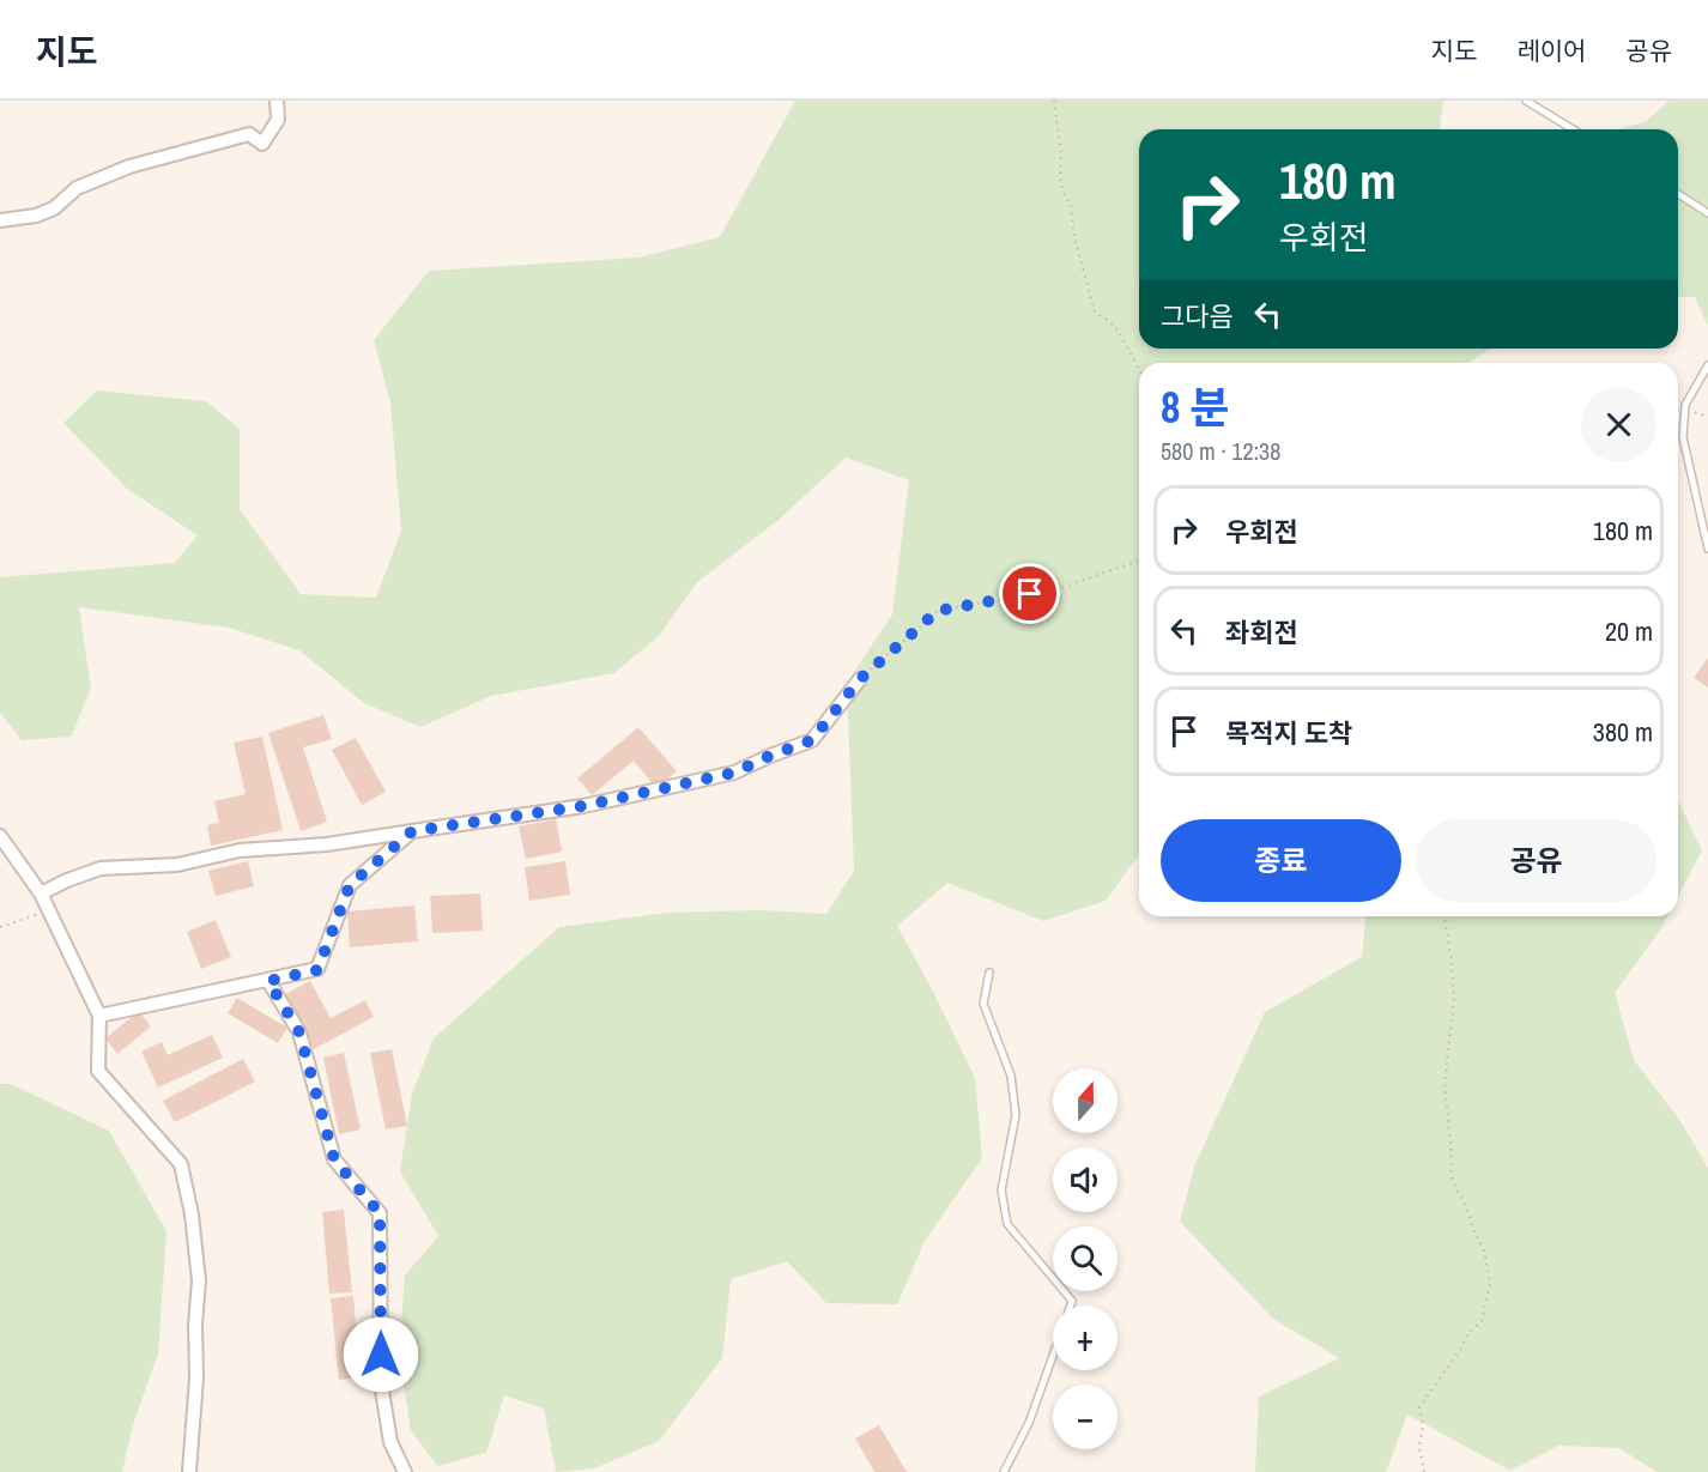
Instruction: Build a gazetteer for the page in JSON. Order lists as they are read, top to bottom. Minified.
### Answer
{"north":"top","page":{"header":"지도","nav":["지도","레이어","공유"],"turn":["180 m","우회전"],"then":"그다음","heading":["8 분","580 m · 12:38"],"list":[{"name":"우회전","value":"180 m"},{"name":"좌회전","value":"20 m"},{"name":"목적지 도착","value":"380 m"}],"buttons":["종료","공유"],"map_buttons":["+","−"]}}
